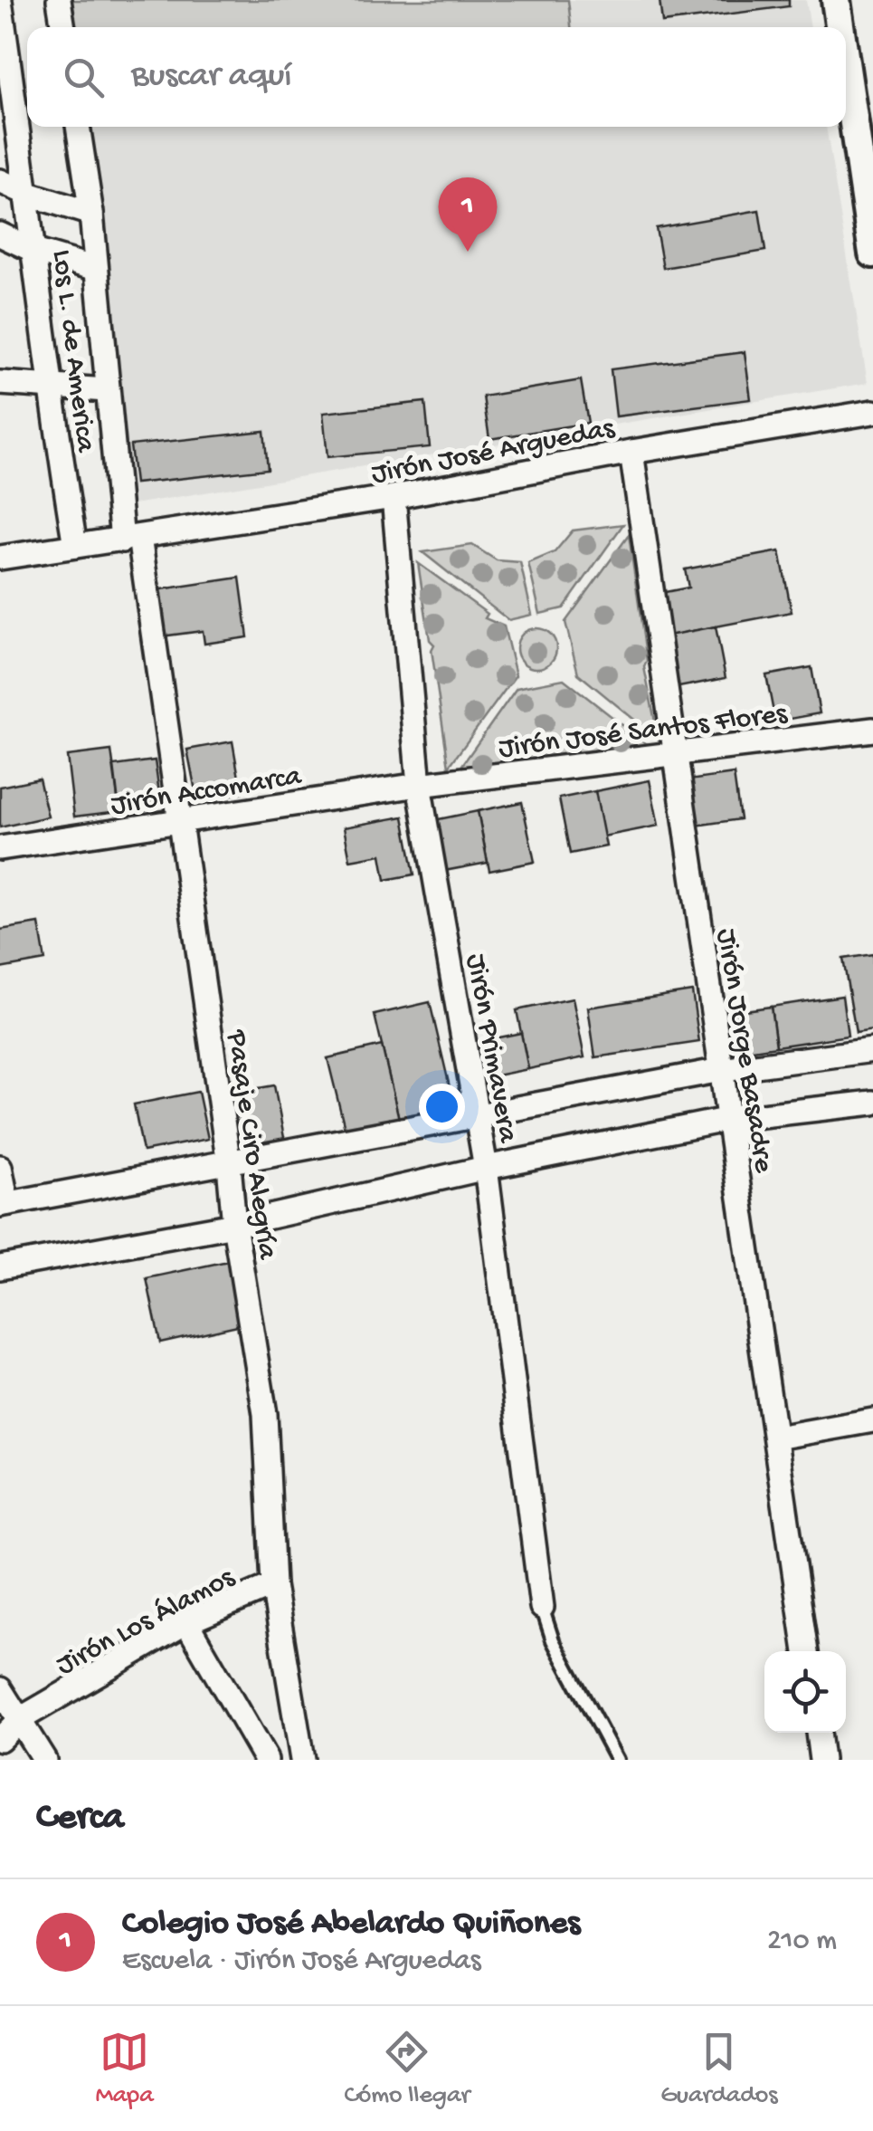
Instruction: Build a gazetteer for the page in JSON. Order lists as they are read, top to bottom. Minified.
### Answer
{"streets":{"street":["Los L. de America","Jirón José Arguedas","Jirón José Santos Flores","Jirón Accomarca","Jirón Primavera","Jirón Jorge Basadre","Pasaje Ciro Alegría","Jirón Los Álamos"]},"crossings":[["Los L. de America","Jirón José Arguedas"],["Los L. de America","Pasaje Ciro Alegría"],["Jirón José Arguedas","Jirón Primavera"],["Jirón José Arguedas","Jirón Jorge Basadre"],["Jirón José Arguedas","Pasaje Ciro Alegría"],["Jirón José Santos Flores","Jirón Accomarca"],["Jirón José Santos Flores","Jirón Primavera"],["Jirón José Santos Flores","Jirón Jorge Basadre"],["Jirón Accomarca","Jirón Primavera"],["Jirón Accomarca","Pasaje Ciro Alegría"],["Pasaje Ciro Alegría","Jirón Los Álamos"]],"page":{"search":"Buscar aquí","pins":"1","heading":"Cerca","list":[{"mark":"1","name":"Colegio José Abelardo Quiñones","note":"Escuela · Jirón José Arguedas","value":"210 m"}],"nav":["Mapa","Cómo llegar","Guardados"]}}
